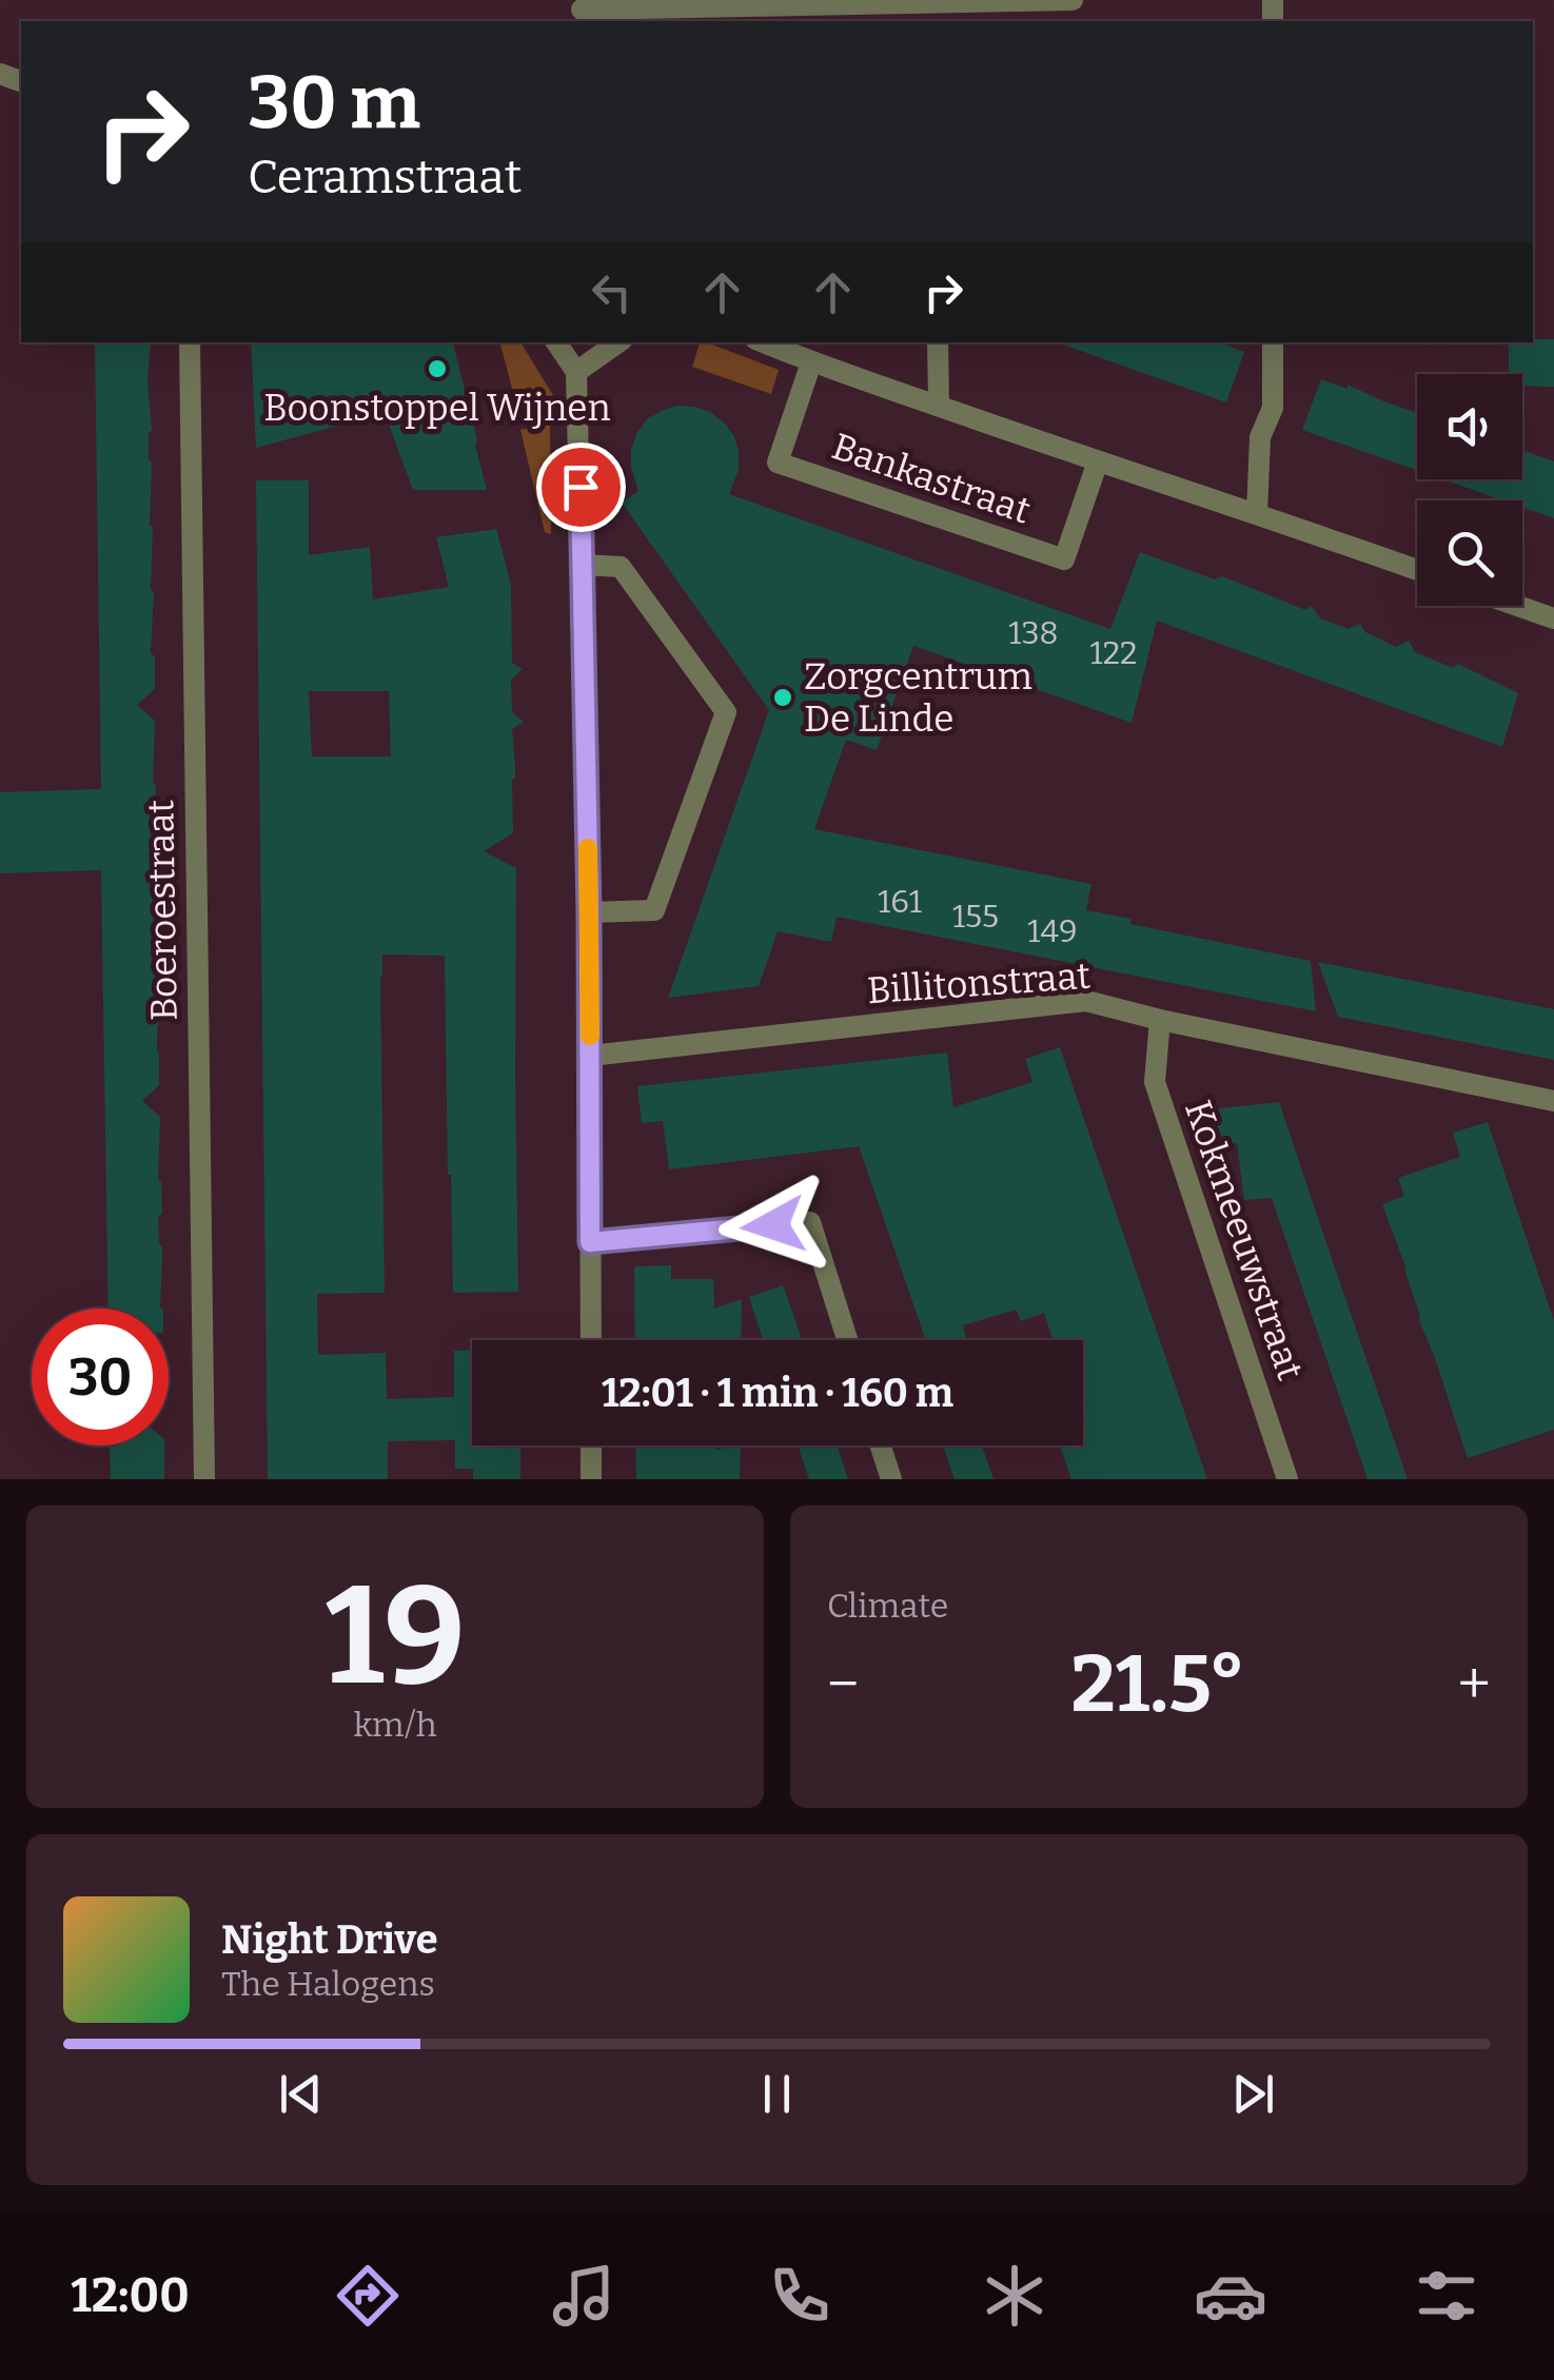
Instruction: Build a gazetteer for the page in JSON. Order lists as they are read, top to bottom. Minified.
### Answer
{"streets":{"street":["Bankastraat","Boeroestraat","Billitonstraat","Kokmeeuwstraat"]},"crossings":[["Billitonstraat","Kokmeeuwstraat"]],"places":["Boonstoppel Wijnen","Zorgcentrum De Linde"],"house_numbers":["138","122","161","155","149"],"page":{"turn":["30 m","Ceramstraat"],"limit":"30","trip":"12:01 · 1 min · 160 m","tile":[["19","km/h"],"Climate"],"heat":["−","21.5°","+"],"song":["Night Drive","The Halogens"],"tabs":"12:00"}}
